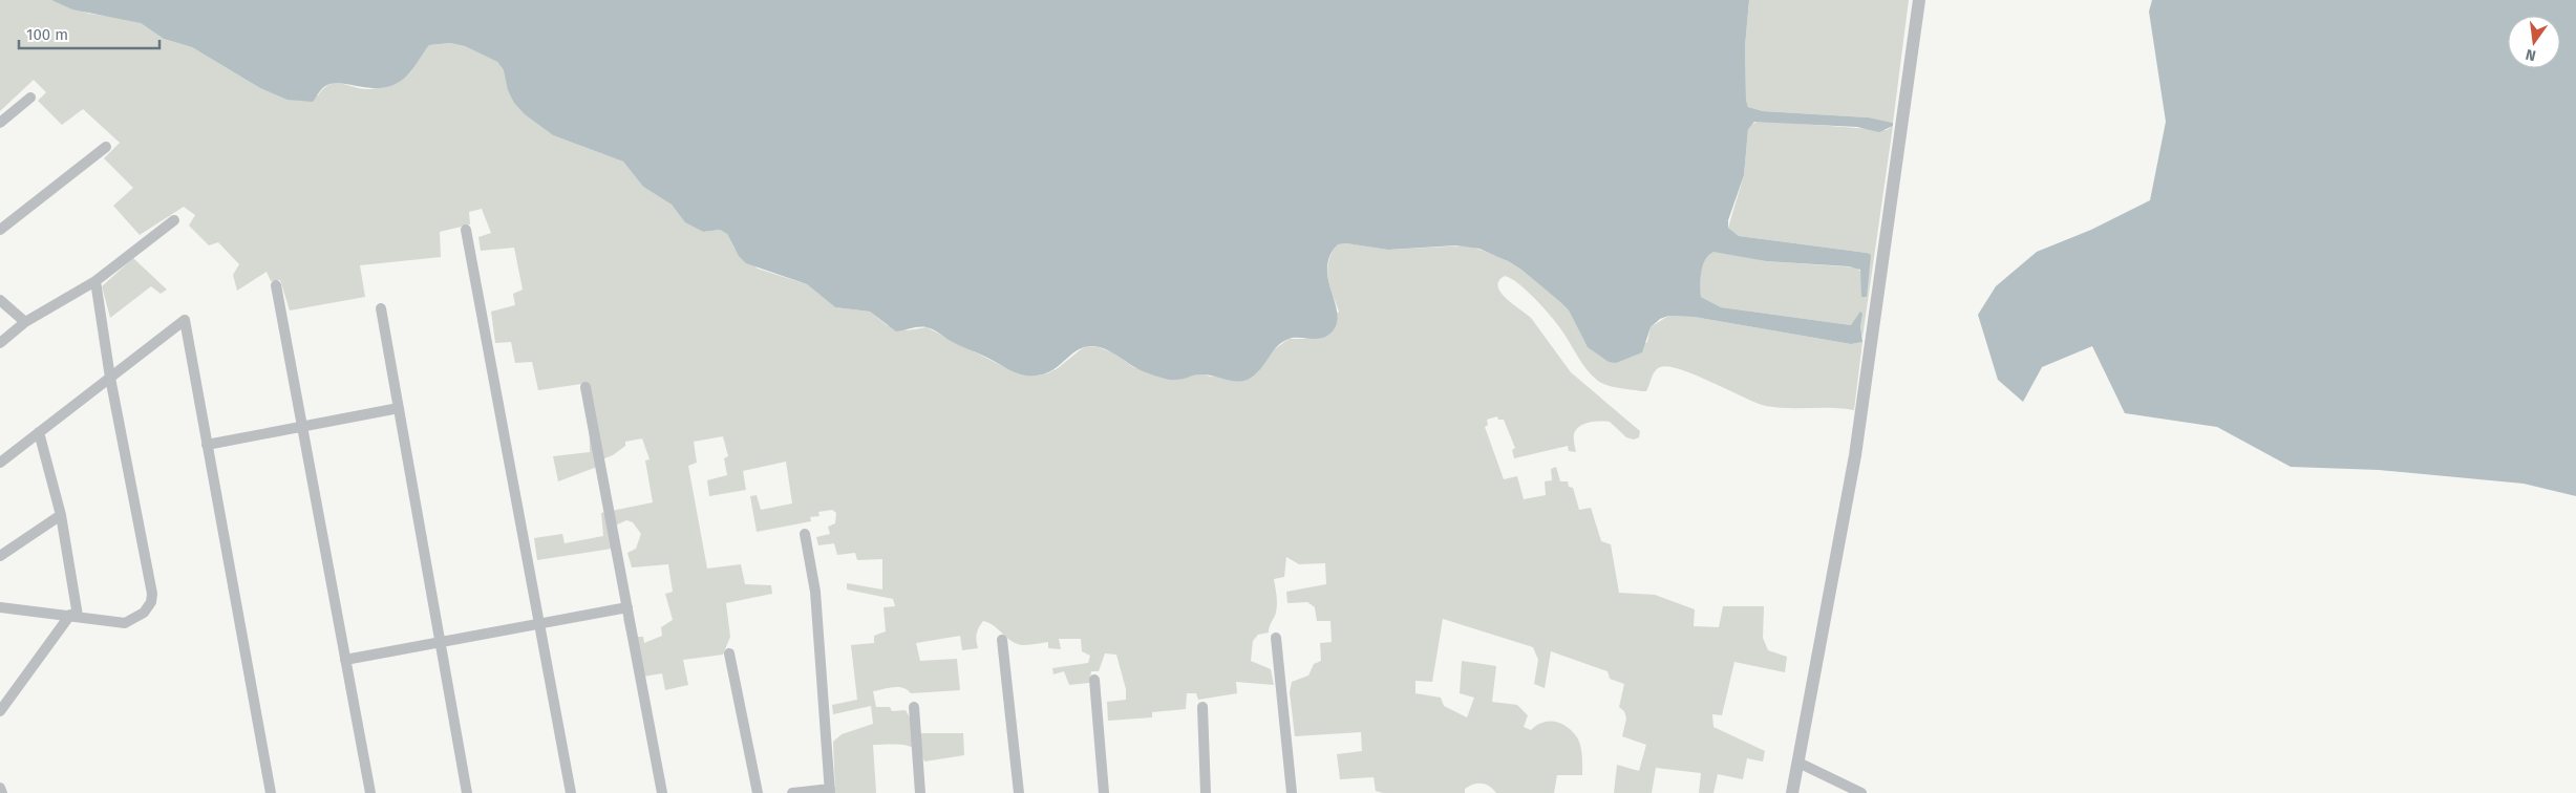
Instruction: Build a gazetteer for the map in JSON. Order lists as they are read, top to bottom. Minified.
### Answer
{"scale_bar":"100 m","north":"bottom"}
